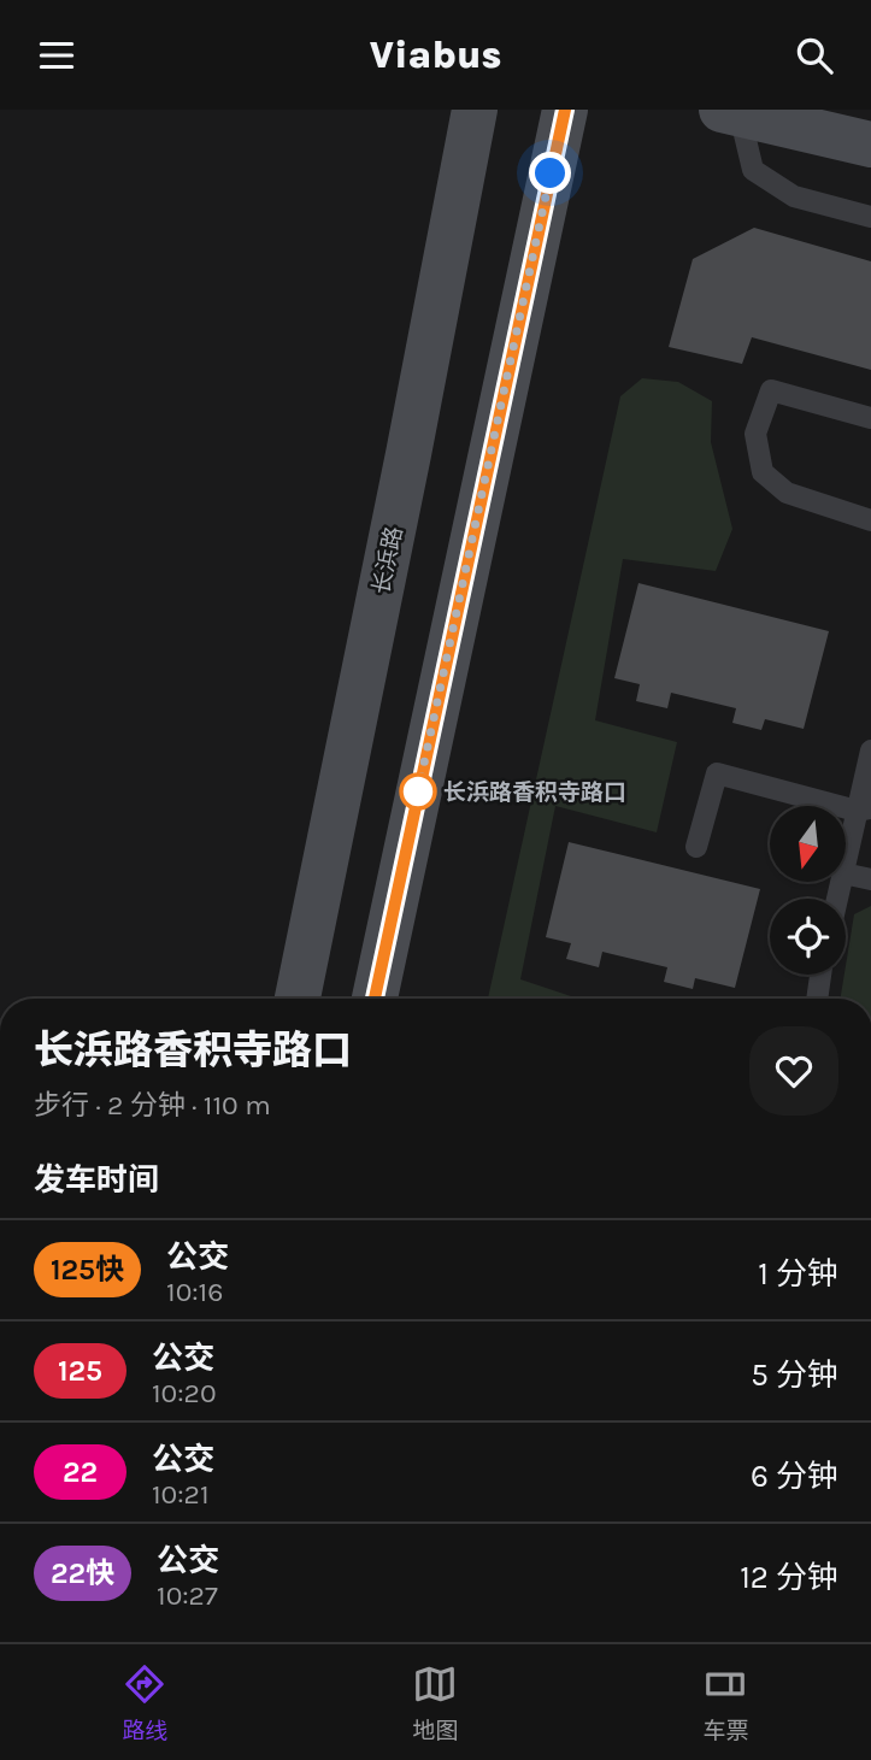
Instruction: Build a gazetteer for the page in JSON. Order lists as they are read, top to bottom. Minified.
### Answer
{"streets":{"main road":["长浜路"]},"places":["长浜路香积寺路口"],"lines":["bus line 125快"],"north":"bottom","page":{"header":"Viabus","heading":[["长浜路香积寺路口","步行 · 2 分钟 · 110 m"],"发车时间"],"list":[{"mark":"125快","name":"公交","note":"10:16","value":"1 分钟"},{"mark":"125","name":"公交","note":"10:20","value":"5 分钟"},{"mark":"22","name":"公交","note":"10:21","value":"6 分钟"},{"mark":"22快","name":"公交","note":"10:27","value":"12 分钟"}],"tabs":["路线","地图","车票"]}}
